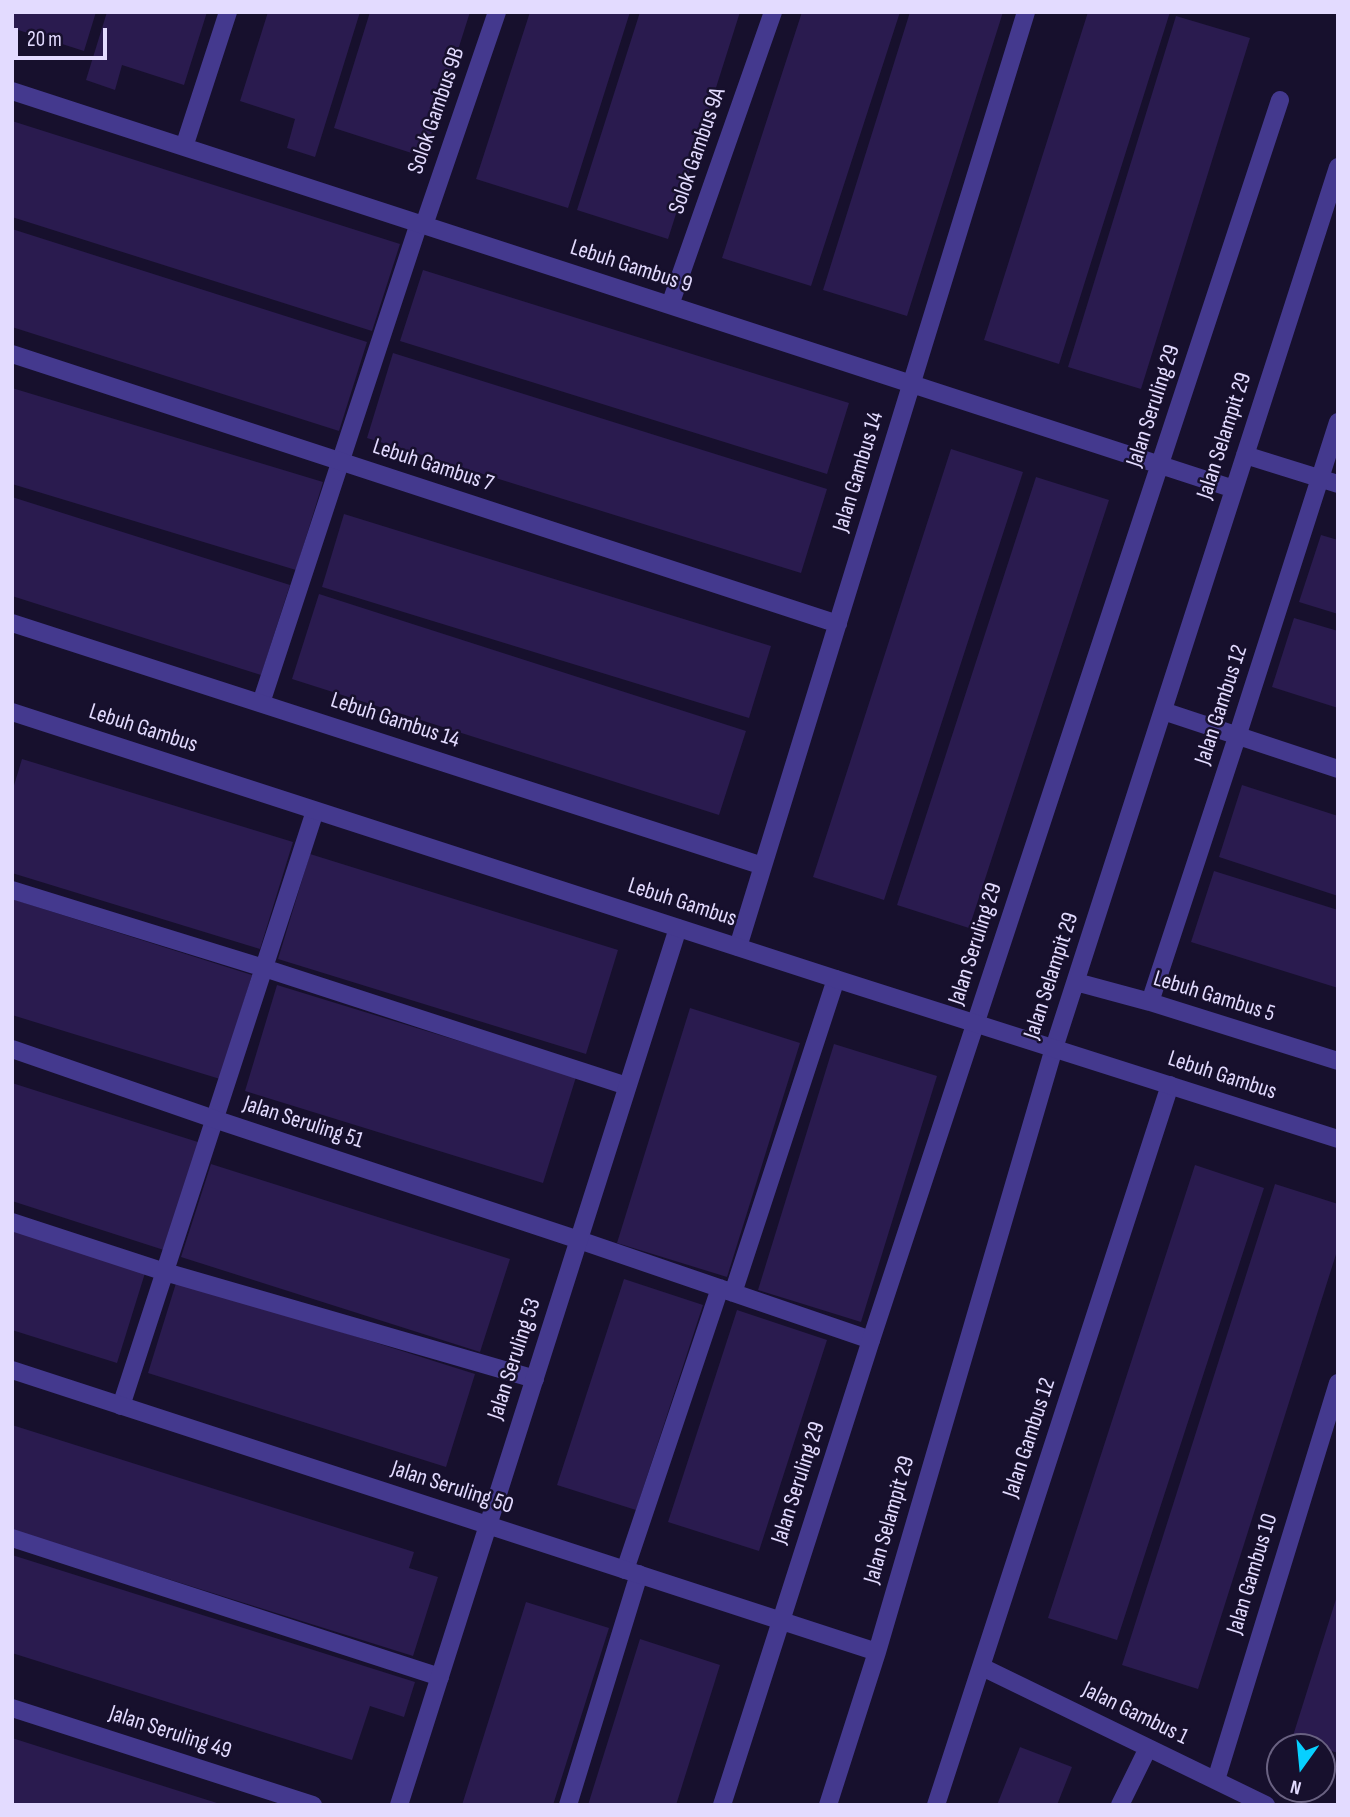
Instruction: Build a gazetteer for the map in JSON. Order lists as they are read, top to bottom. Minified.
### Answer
{"streets":{"street":["Solok Gambus 9B","Solok Gambus 9A","Lebuh Gambus 9","Jalan Seruling 29","Jalan Selampit 29","Lebuh Gambus 7","Jalan Gambus 14","Jalan Gambus 12","Lebuh Gambus 14","Lebuh Gambus","Lebuh Gambus 5","Jalan Seruling 51","Jalan Seruling 53","Jalan Seruling 50","Jalan Gambus 10","Jalan Gambus 1","Jalan Seruling 49"]},"crossings":[["Solok Gambus 9B","Lebuh Gambus 9"],["Solok Gambus 9B","Lebuh Gambus 7"],["Solok Gambus 9B","Lebuh Gambus 14"],["Solok Gambus 9A","Lebuh Gambus 9"],["Lebuh Gambus 9","Jalan Seruling 29"],["Lebuh Gambus 9","Jalan Selampit 29"],["Lebuh Gambus 9","Jalan Gambus 14"],["Jalan Seruling 29","Lebuh Gambus"],["Jalan Seruling 29","Jalan Seruling 51"],["Jalan Seruling 29","Jalan Seruling 50"],["Jalan Selampit 29","Lebuh Gambus"],["Jalan Selampit 29","Lebuh Gambus 5"],["Jalan Selampit 29","Jalan Seruling 50"],["Lebuh Gambus 7","Jalan Gambus 14"],["Jalan Gambus 14","Lebuh Gambus 14"],["Jalan Gambus 14","Lebuh Gambus"],["Jalan Gambus 12","Lebuh Gambus"],["Jalan Gambus 12","Lebuh Gambus 5"],["Jalan Gambus 12","Jalan Gambus 1"],["Lebuh Gambus","Jalan Seruling 53"],["Jalan Seruling 51","Jalan Seruling 53"],["Jalan Seruling 53","Jalan Seruling 50"],["Jalan Gambus 10","Jalan Gambus 1"]],"scale_bar":"20 m","north":"bottom"}
